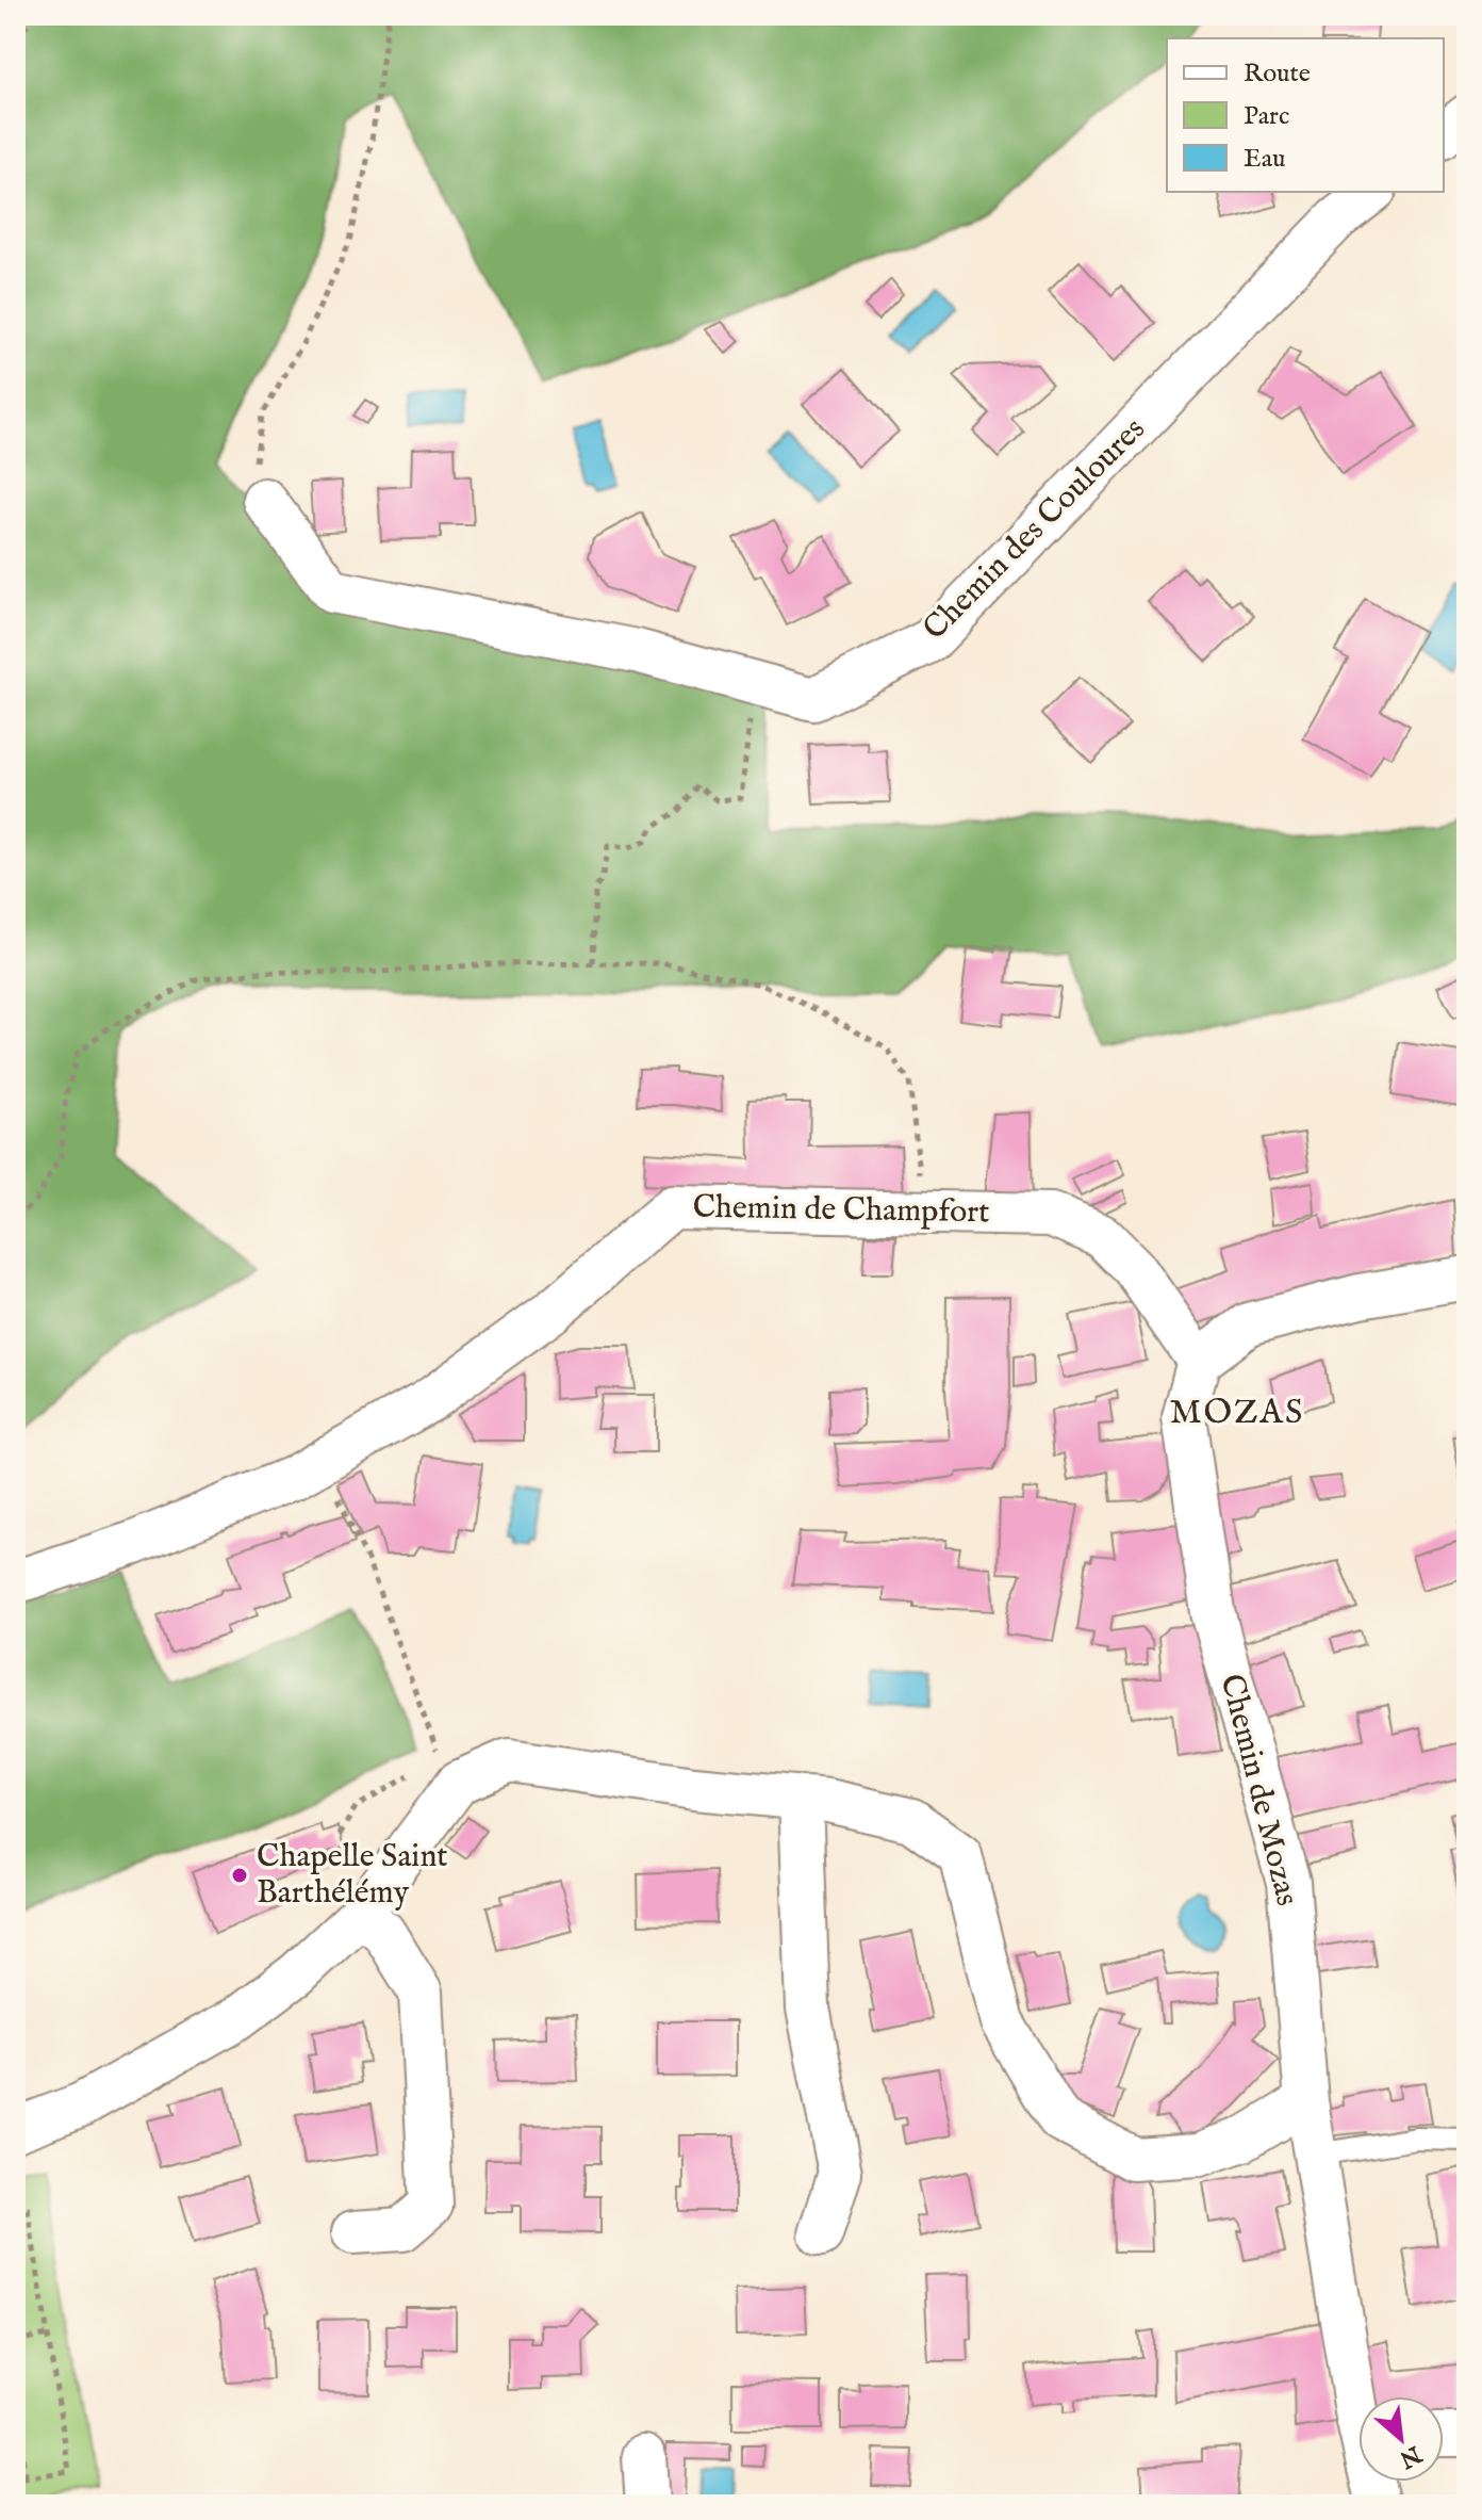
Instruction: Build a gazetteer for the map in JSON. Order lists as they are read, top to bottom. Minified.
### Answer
{"streets":{"street":["Chemin des Couloures","Chemin de Champfort","Chemin de Mozas"]},"crossings":[["Chemin de Champfort","Chemin de Mozas"]],"districts":["MOZAS"],"places":["Chapelle Saint Barthélémy"],"legend":["Route","Parc","Eau"],"north":"bottom right"}
